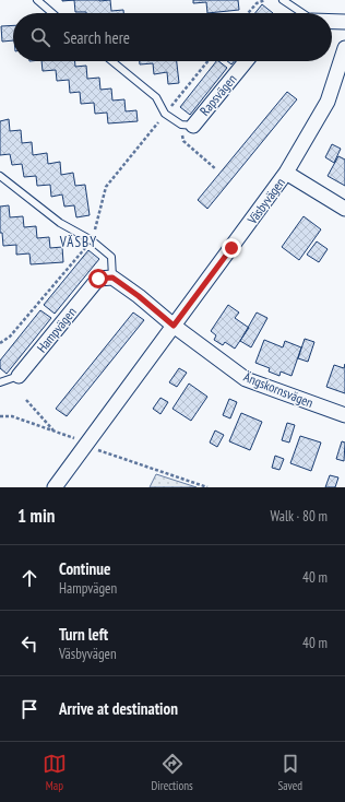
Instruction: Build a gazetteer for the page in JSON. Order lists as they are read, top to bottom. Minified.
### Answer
{"streets":{"street":["Rapsvägen","Väsbyvägen","Hampvägen","Ängskornsvägen"]},"crossings":[["Väsbyvägen","Ängskornsvägen"]],"districts":["VÄSBY"],"page":{"search":"Search here","heading":["1 min","Walk · 80 m"],"list":[["Continue","Hampvägen","40 m"],["Turn left","Väsbyvägen","40 m"],"Arrive at destination"],"nav":["Map","Directions","Saved"]}}
